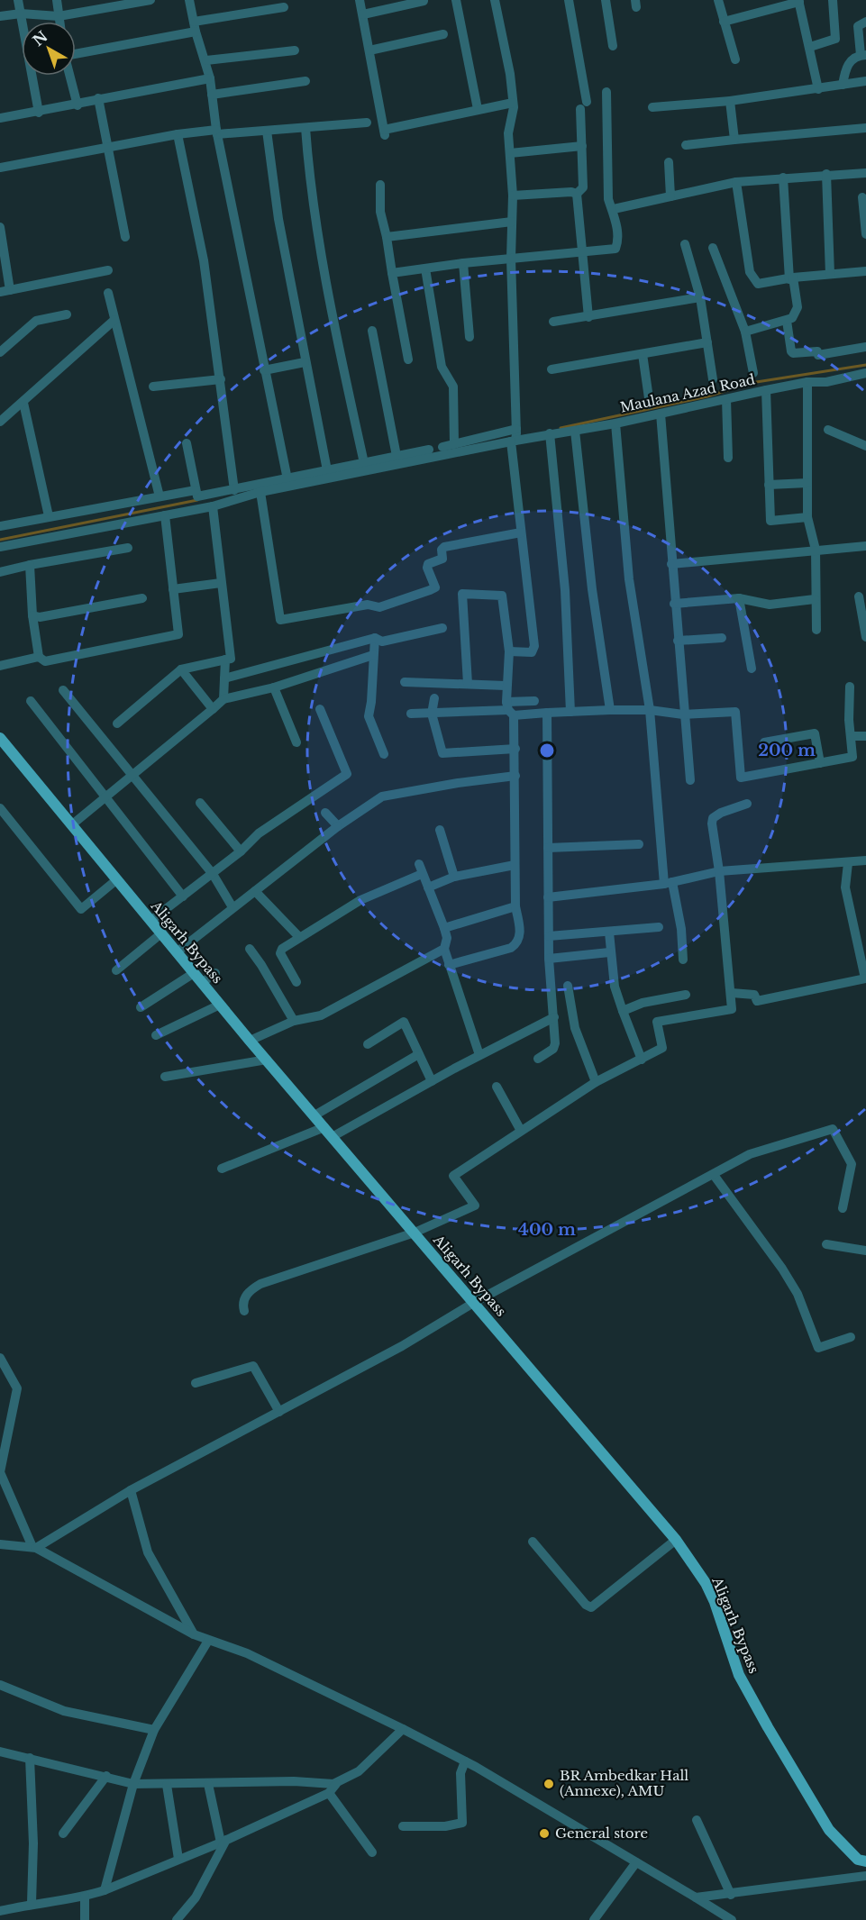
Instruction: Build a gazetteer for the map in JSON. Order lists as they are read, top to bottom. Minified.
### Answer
{"streets":{"main road":["Aligarh Bypass"],"street":["Maulana Azad Road"]},"places":["BR Ambedkar Hall (Annexe), AMU","General store"],"north":"top left","rings":["200 m","400 m"]}
